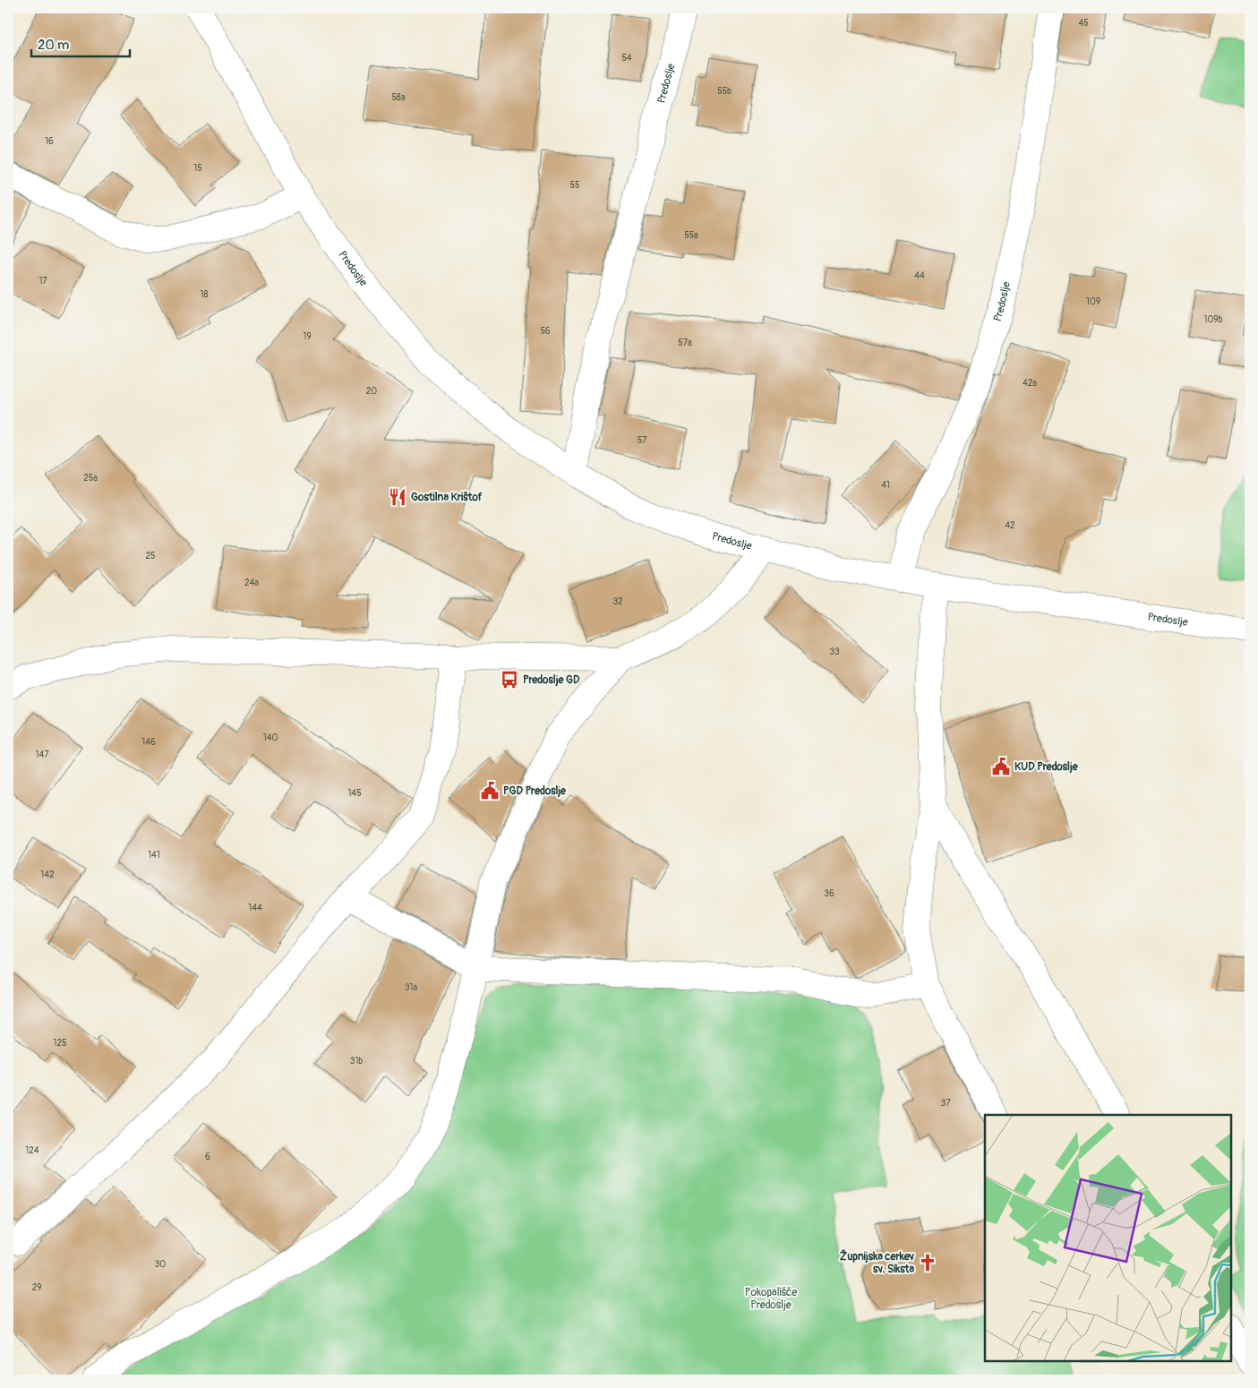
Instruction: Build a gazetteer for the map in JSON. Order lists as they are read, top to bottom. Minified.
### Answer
{"streets":{"street":["Predoslje"]},"parks":["Pokopališče Predoslje"],"places":{"restaurant":["Gostilna Krištof"],"bus stop":["Predoslje GD"],"public building":["KUD Predoslje","PGD Predoslje"],"church":["Župnijska cerkev sv. Siksta"]},"house_numbers":["45","54","55b","58a","16","15","55","55a","44","17","18","109","109b","56","19","57a","42a","20","57","25a","41","42","25","24a","32","33","140","146","147","145","141","142","36","144","31a","125","31b","37","124","6","30","29"],"scale_bar":"20 m"}
